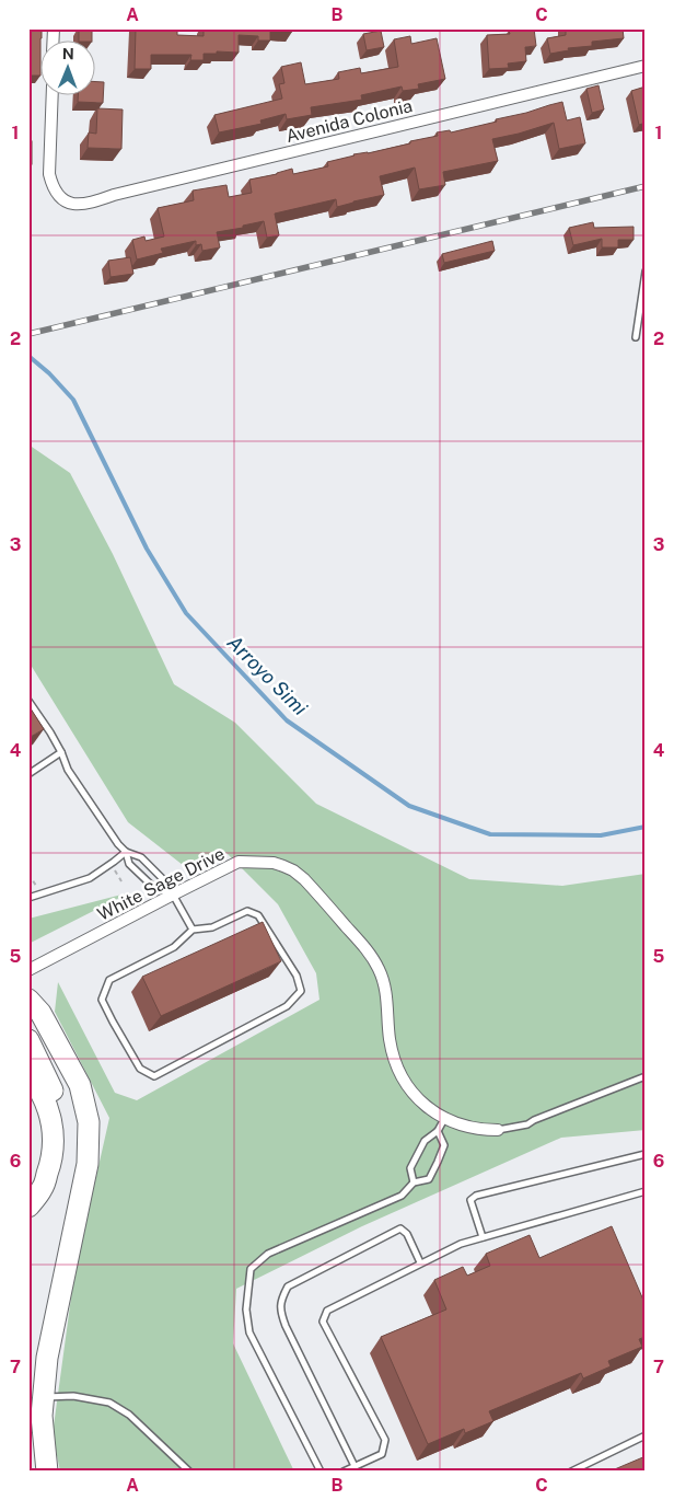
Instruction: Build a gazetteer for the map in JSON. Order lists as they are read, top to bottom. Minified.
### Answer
{"streets":{"street":["Avenida Colonia","White Sage Drive"]},"water":["Arroyo Simi"],"north":"top","grid":{"columns":["A","B","C"],"rows":["1","2","3","4","5","6","7"]}}
